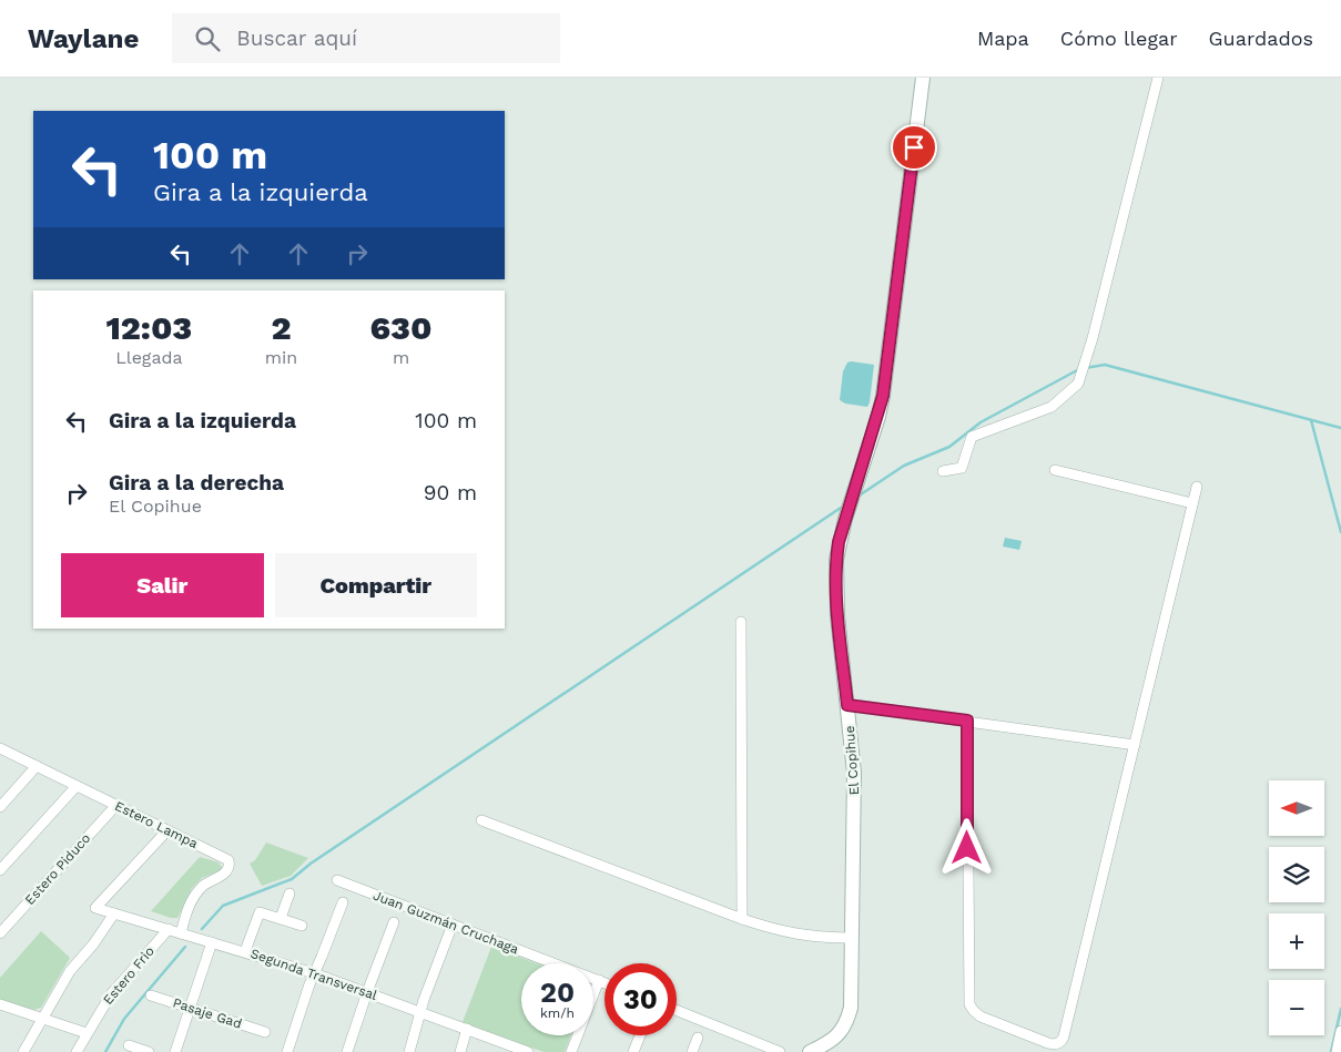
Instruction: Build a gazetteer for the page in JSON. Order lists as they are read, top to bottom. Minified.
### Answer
{"streets":{"main road":["El Copihue"],"street":["Estero Lampa","Estero Piduco","Juan Guzmán Cruchaga","Segunda Transversal","Estero Frio","Pasaje Gad"]},"crossings":[["Estero Lampa","Estero Piduco"],["Estero Lampa","Segunda Transversal"],["Segunda Transversal","Estero Frio"]],"north":"left","page":{"header":"Waylane","search":"Buscar aquí","nav":["Mapa","Cómo llegar","Guardados"],"turn":["100 m","Gira a la izquierda"],"eta":["12:03","Llegada","2","min","630","m"],"list":[{"name":"Gira a la izquierda","value":"100 m"},{"name":"Gira a la derecha","note":"El Copihue","value":"90 m"}],"buttons":["Salir","Compartir"],"map_buttons":["+","−"],"speed":"20 km/h","limit":"30"}}
